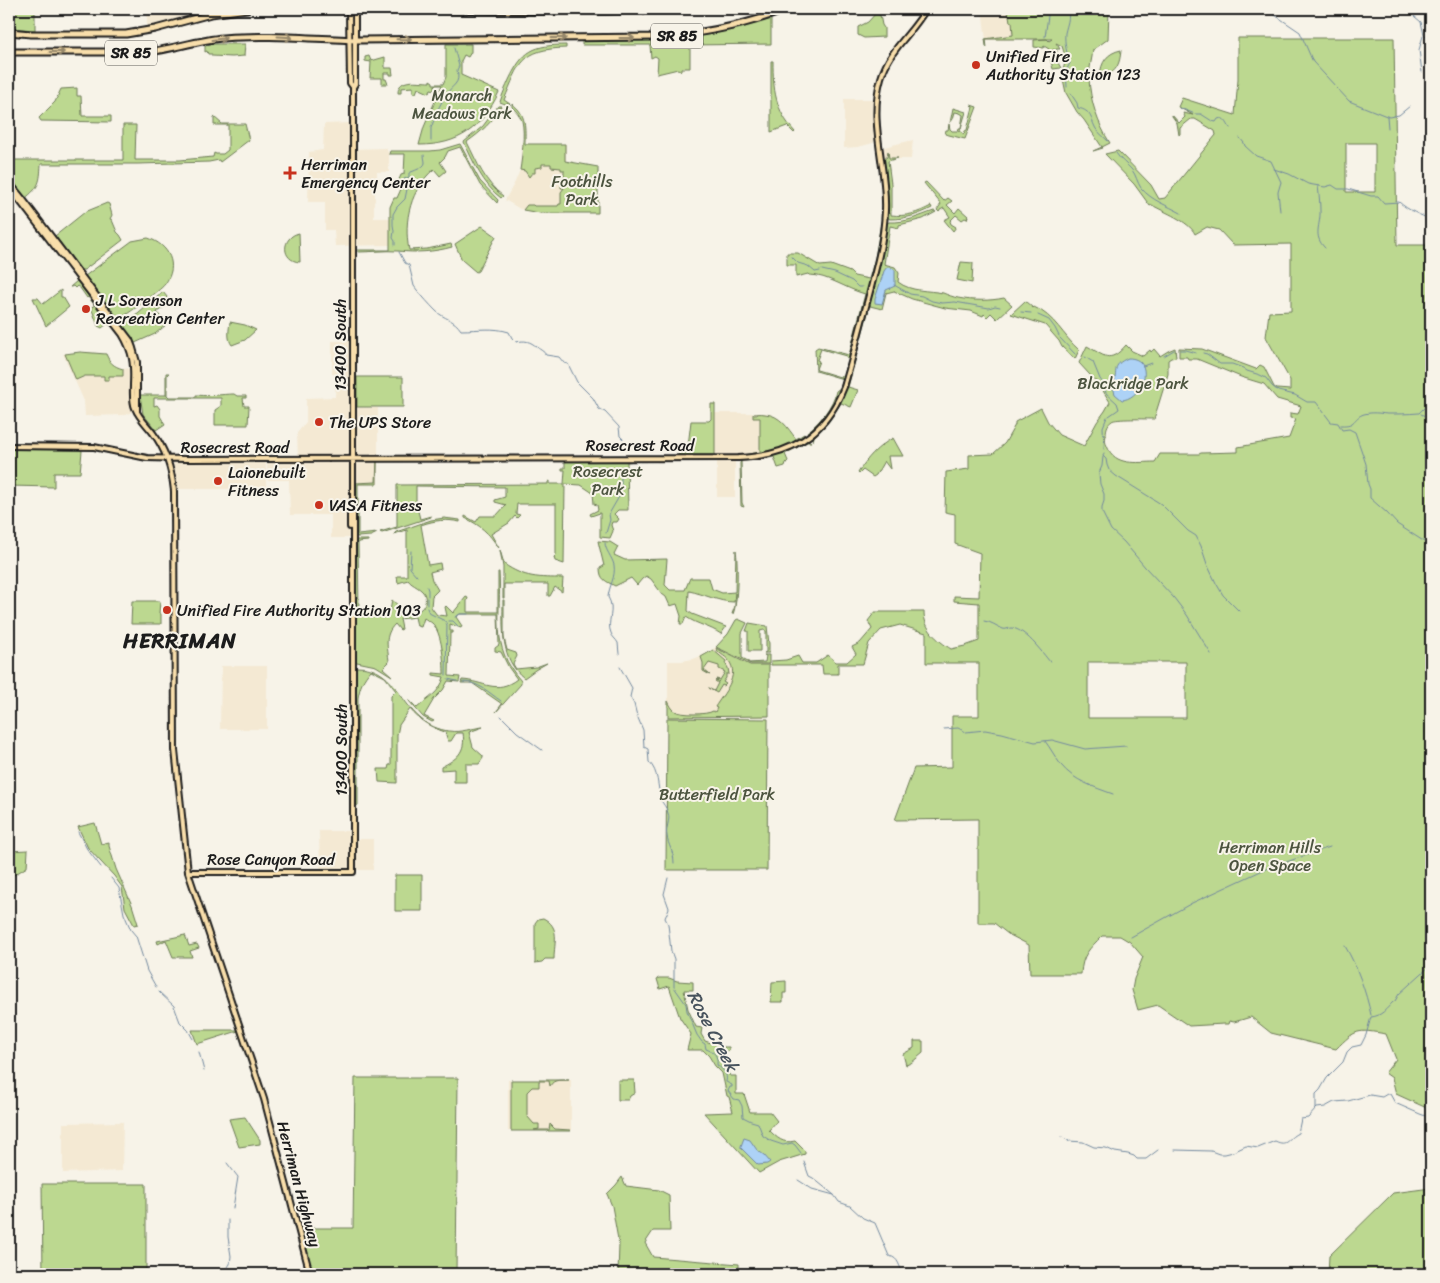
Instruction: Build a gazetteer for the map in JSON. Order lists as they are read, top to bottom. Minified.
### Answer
{"streets":{"highway":["SR 85"],"main road":["13400 South","Rosecrest Road","Rose Canyon Road","Herriman Highway"]},"crossings":[["SR 85","13400 South"],["13400 South","Rosecrest Road"],["13400 South","Rose Canyon Road"],["Rose Canyon Road","Herriman Highway"]],"districts":["HERRIMAN"],"water":["Rose Creek"],"parks":["Monarch Meadows Park","Foothills Park","Blackridge Park","Rosecrest Park","Butterfield Park","Herriman Hills Open Space"],"places":{"other":["Unified Fire Authority Station 123","J L Sorenson Recreation Center","The UPS Store","Laionebuilt Fitness","VASA Fitness","Unified Fire Authority Station 103"],"health":["Herriman Emergency Center"]}}
